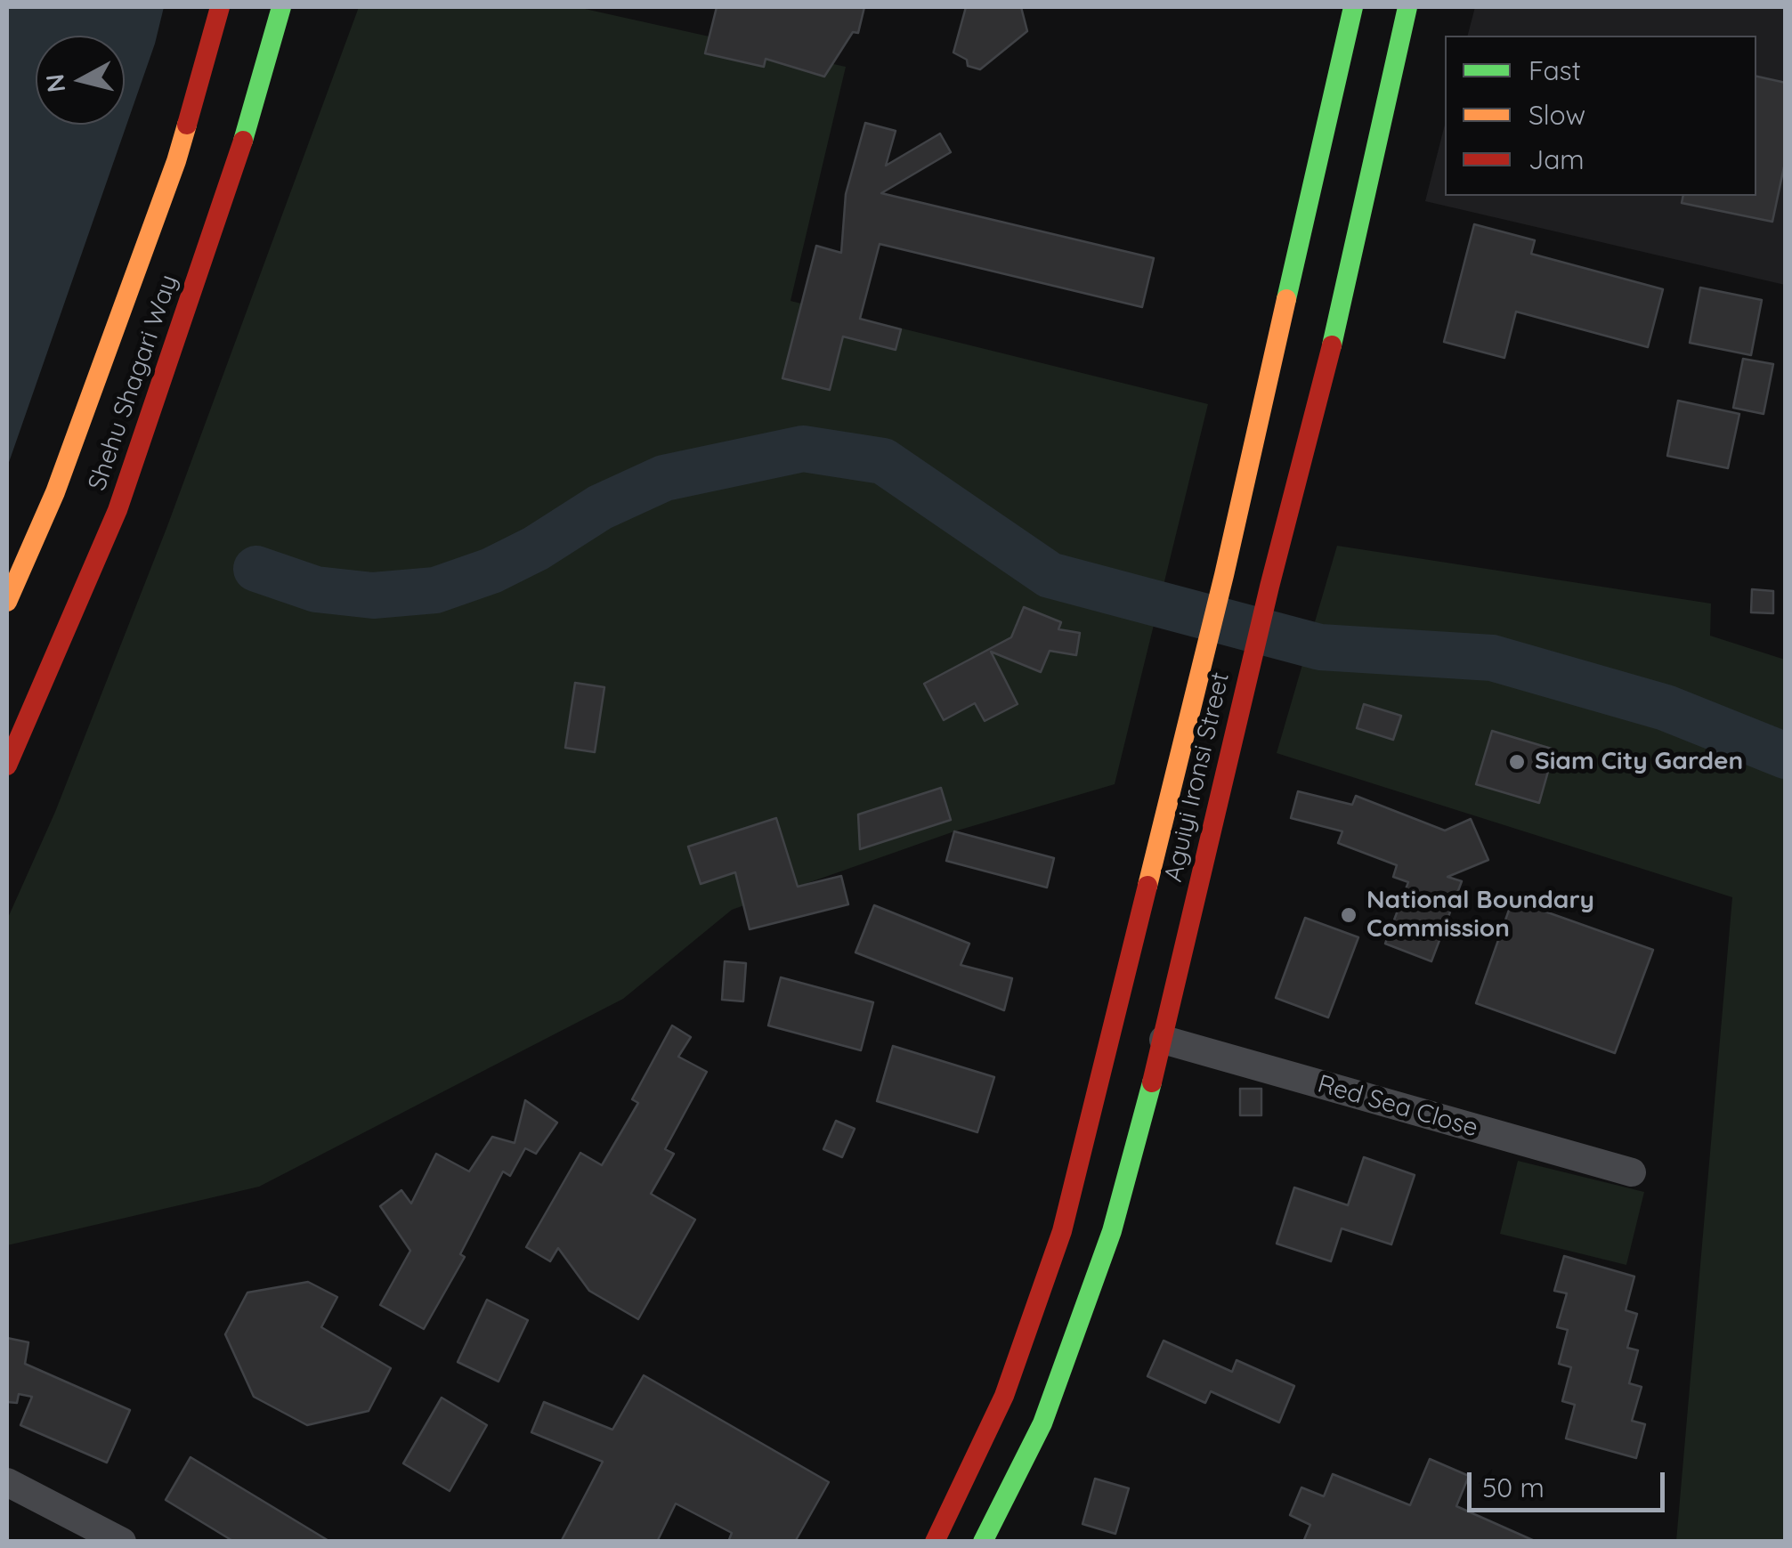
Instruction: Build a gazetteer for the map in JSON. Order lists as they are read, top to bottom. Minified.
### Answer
{"streets":{"main road":["Shehu Shagari Way","Aguiyi Ironsi Street"],"street":["Red Sea Close"]},"crossings":[["Aguiyi Ironsi Street","Red Sea Close"]],"places":["Siam City Garden","National Boundary Commission"],"legend":["Fast","Slow","Jam"],"scale_bar":"50 m","north":"left"}
